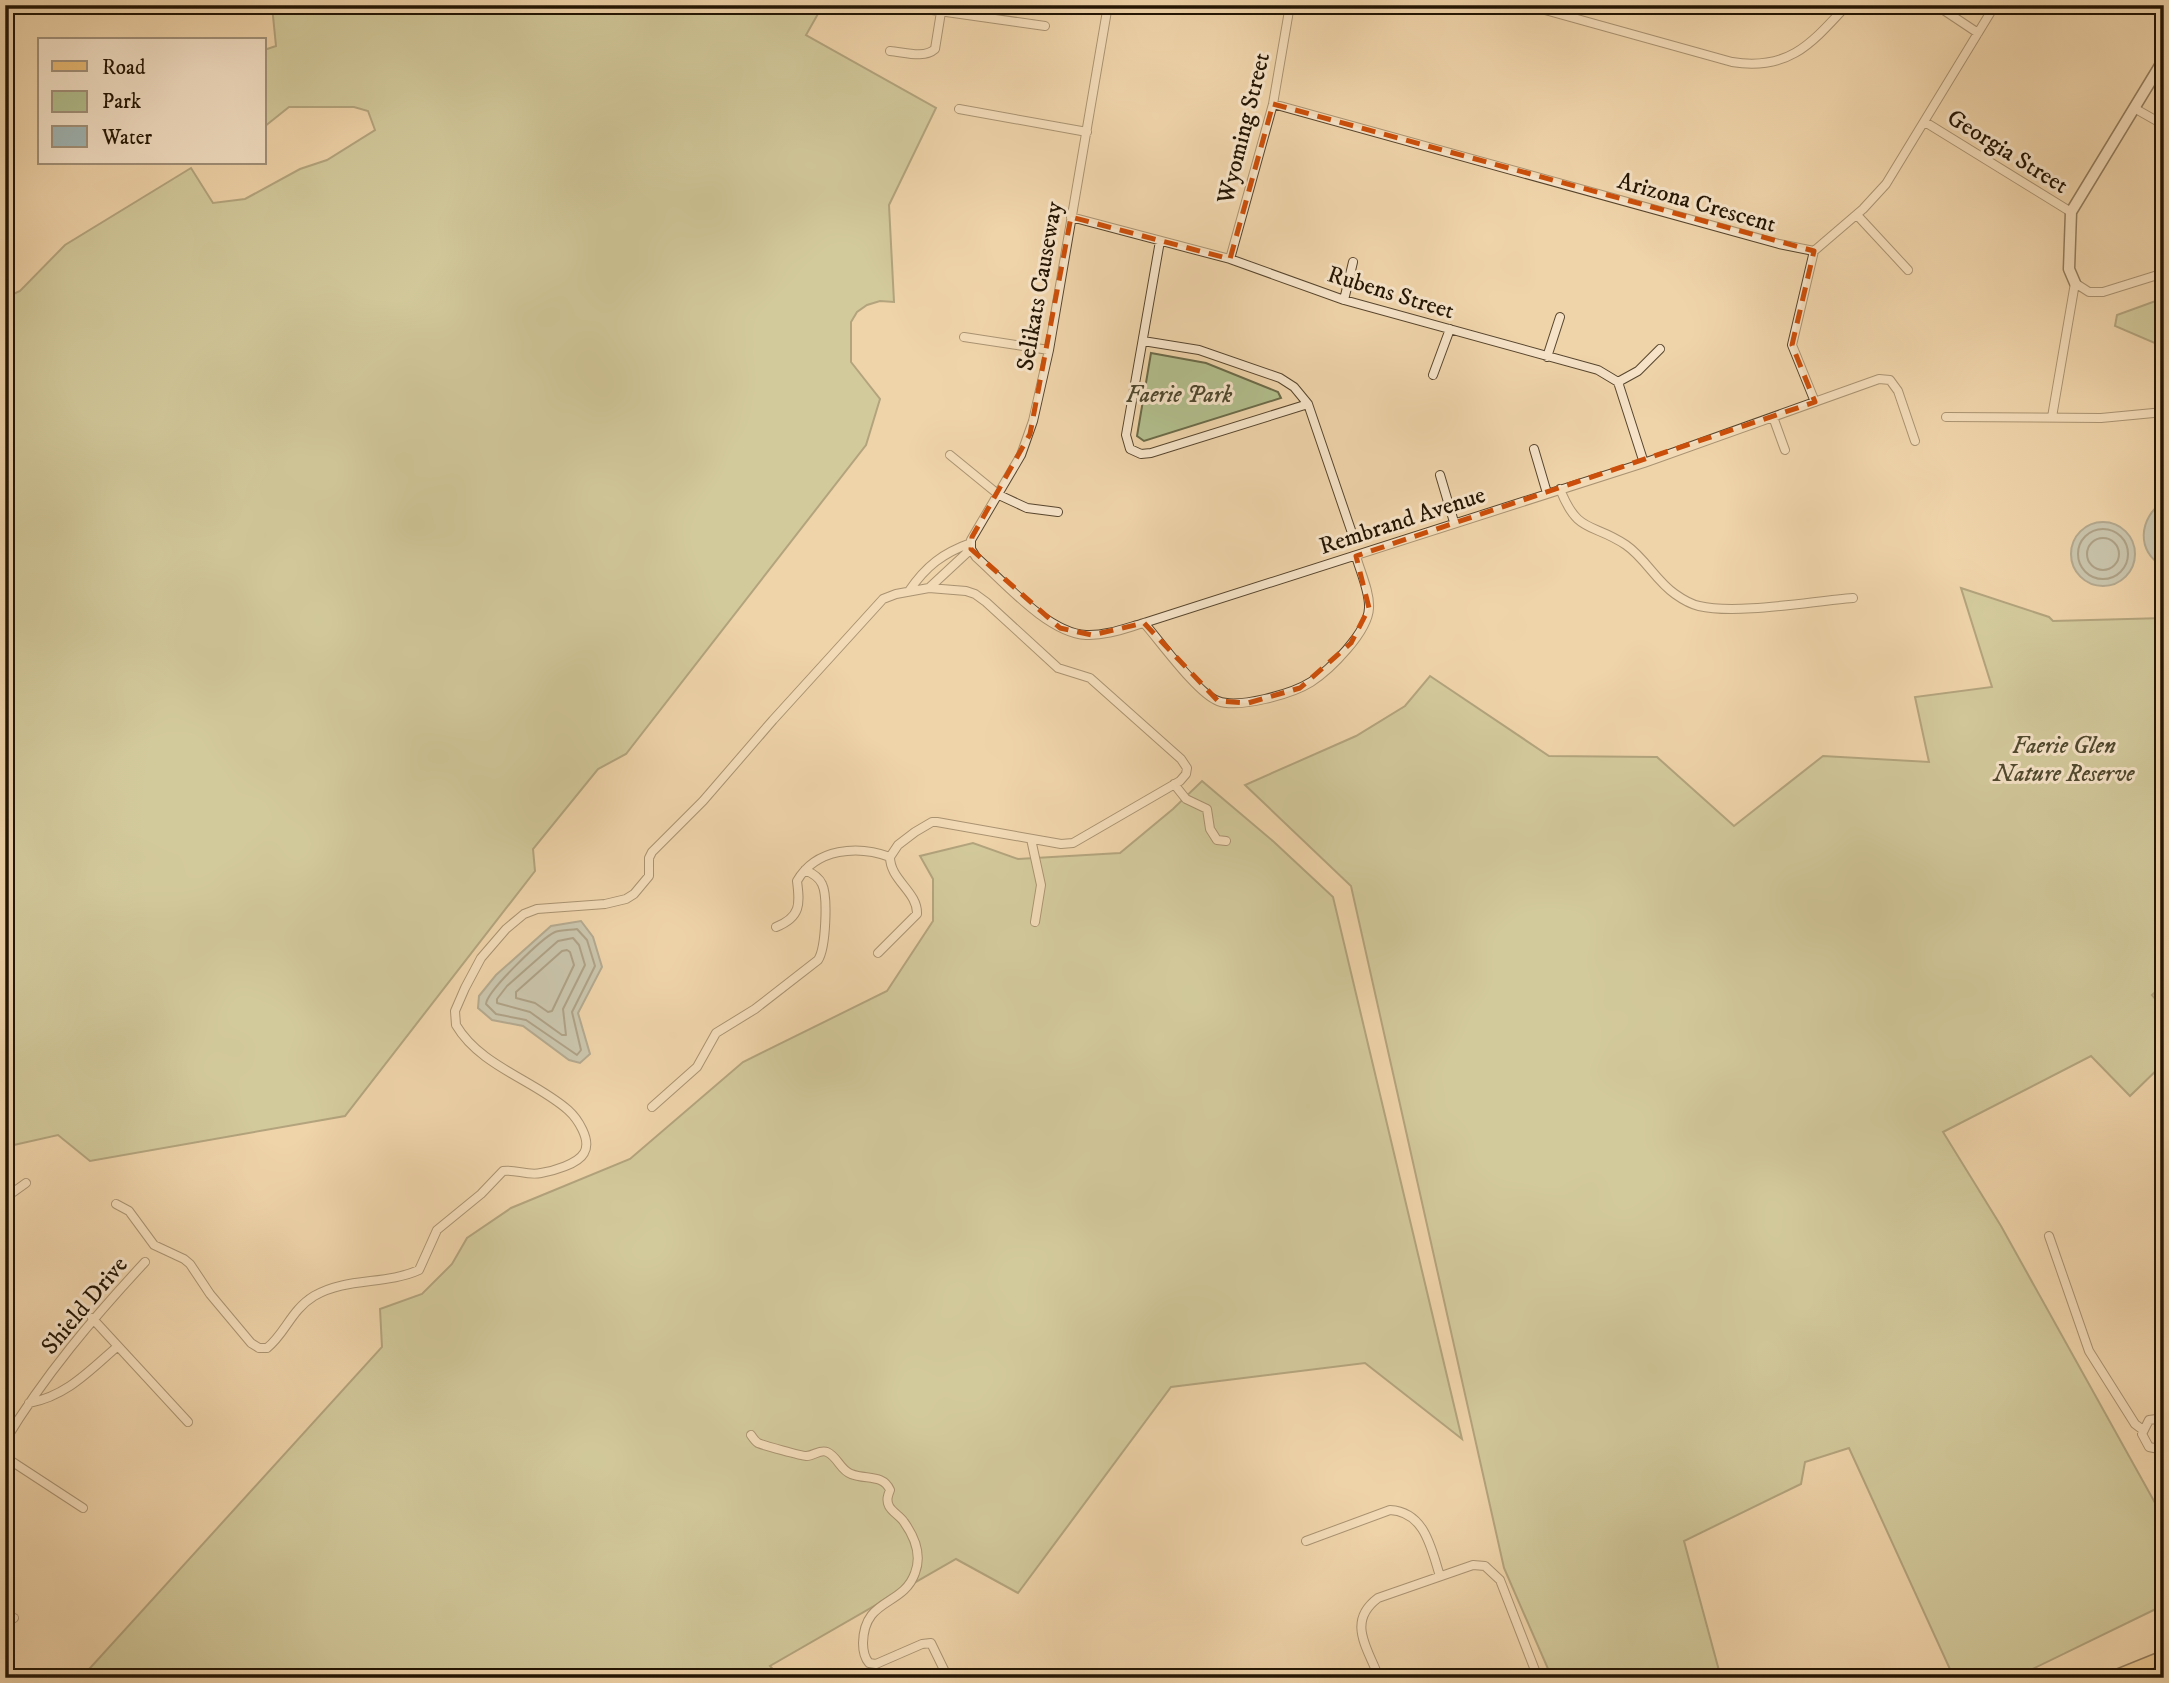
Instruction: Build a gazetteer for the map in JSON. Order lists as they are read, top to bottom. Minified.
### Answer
{"streets":{"street":["Wyoming Street","Georgia Street","Arizona Crescent","Selikats Causeway","Rubens Street","Rembrand Avenue","Shield Drive"]},"crossings":[["Wyoming Street","Arizona Crescent"],["Wyoming Street","Rubens Street"],["Selikats Causeway","Rubens Street"],["Selikats Causeway","Rembrand Avenue"]],"parks":["Faerie Park","Faerie Glen Nature Reserve"],"legend":["Road","Park","Water"]}
